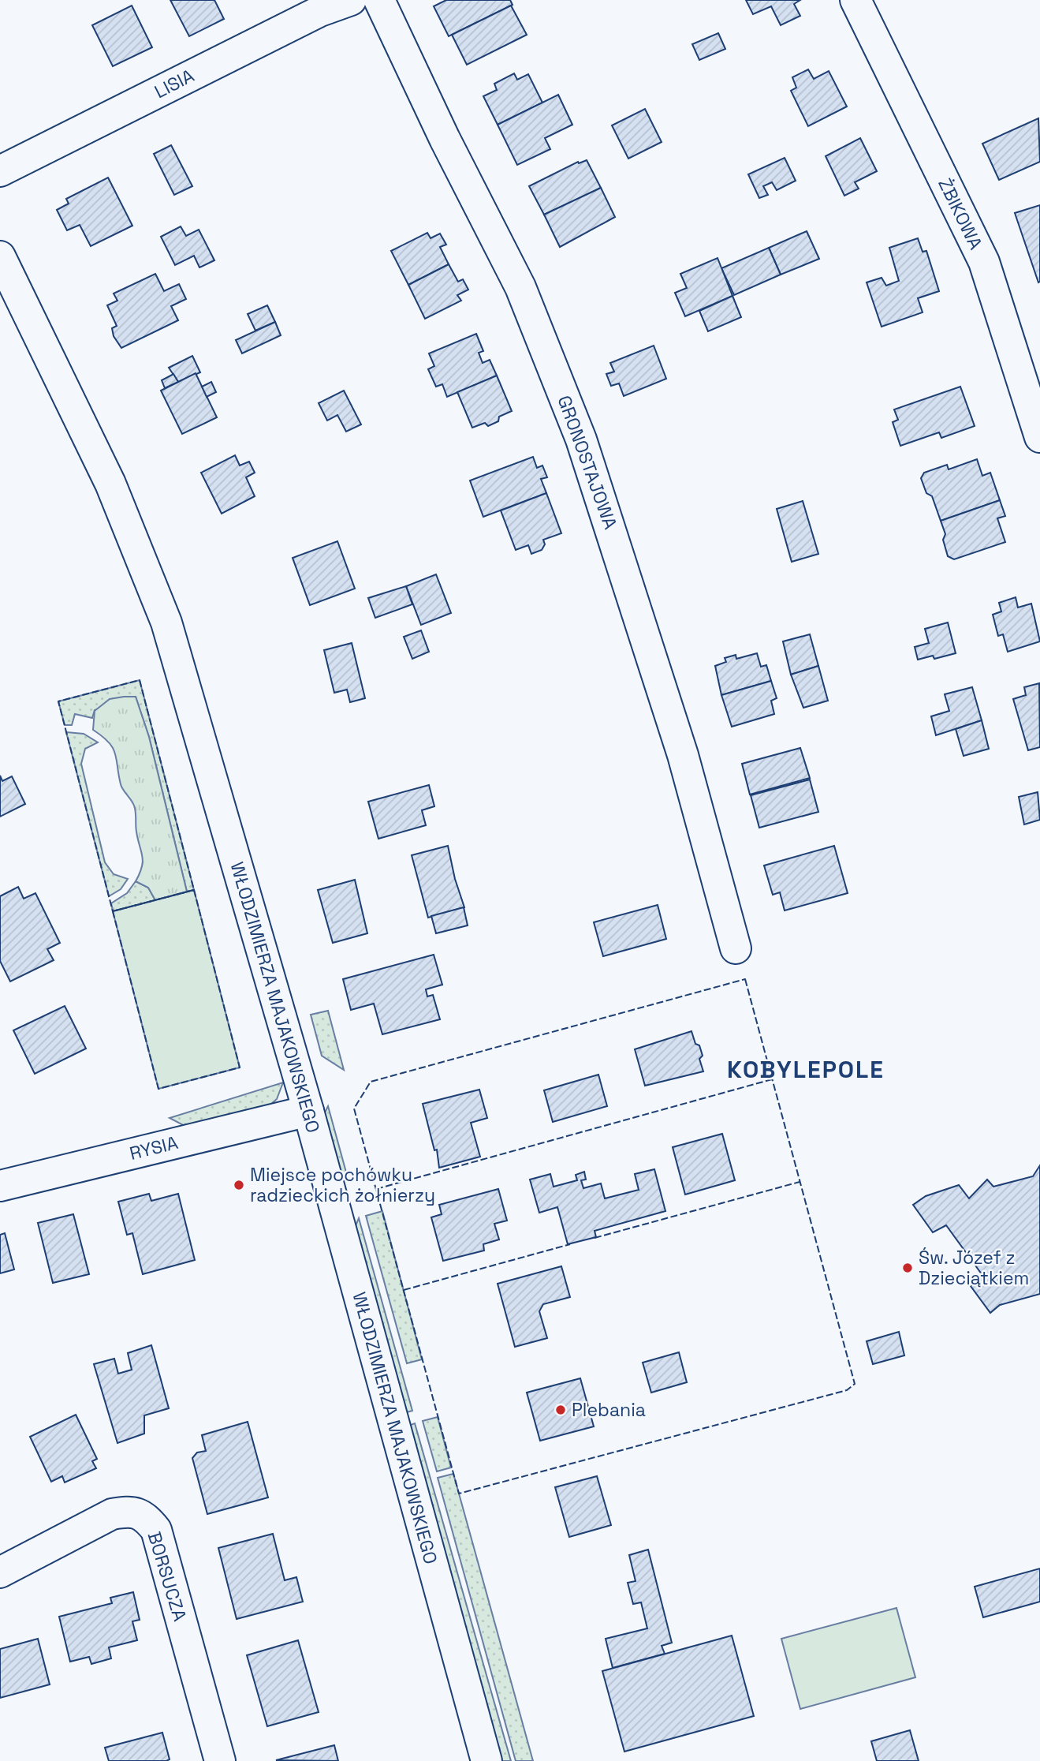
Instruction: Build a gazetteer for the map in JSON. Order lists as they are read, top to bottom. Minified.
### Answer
{"streets":{"street":["LISIA","ŻBIKOWA","GRONOSTAJOWA","WŁODZIMIERZA MAJAKOWSKIEGO","RYSIA","BORSUCZA"]},"crossings":[["WŁODZIMIERZA MAJAKOWSKIEGO","RYSIA"]],"districts":["KOBYLEPOLE"],"places":["Miejsce pochówku radzieckich żołnierzy","Św. Józef z Dzieciątkiem","Plebania"]}
